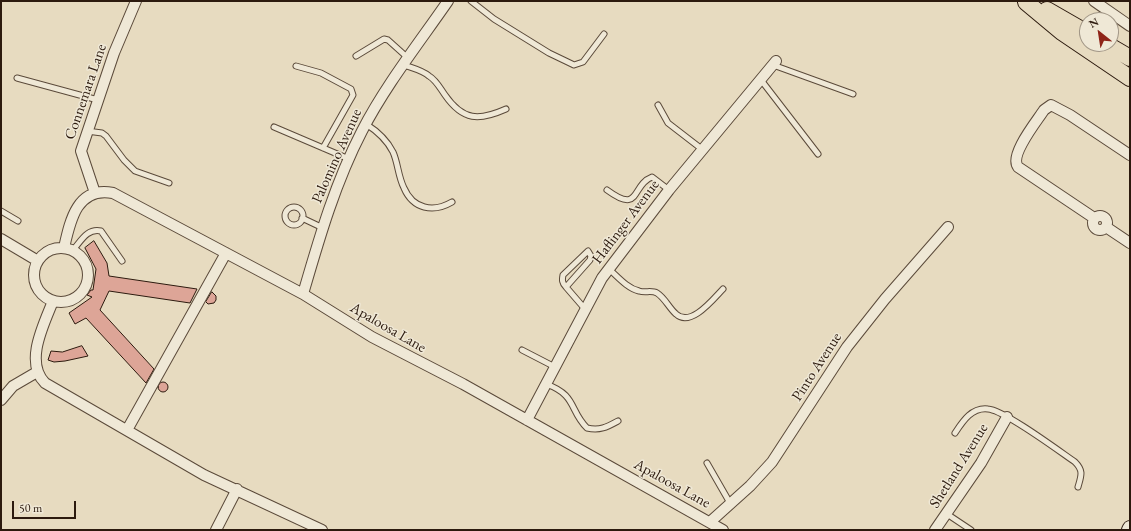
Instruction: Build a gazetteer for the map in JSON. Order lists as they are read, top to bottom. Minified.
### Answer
{"streets":{"street":["Connemara Lane","Palomino Avenue","Haflinger Avenue","Apaloosa Lane","Pinto Avenue","Shetland Avenue"]},"crossings":[["Connemara Lane","Apaloosa Lane"],["Palomino Avenue","Apaloosa Lane"],["Haflinger Avenue","Apaloosa Lane"],["Apaloosa Lane","Pinto Avenue"]],"scale_bar":"50 m","north":"top left"}
